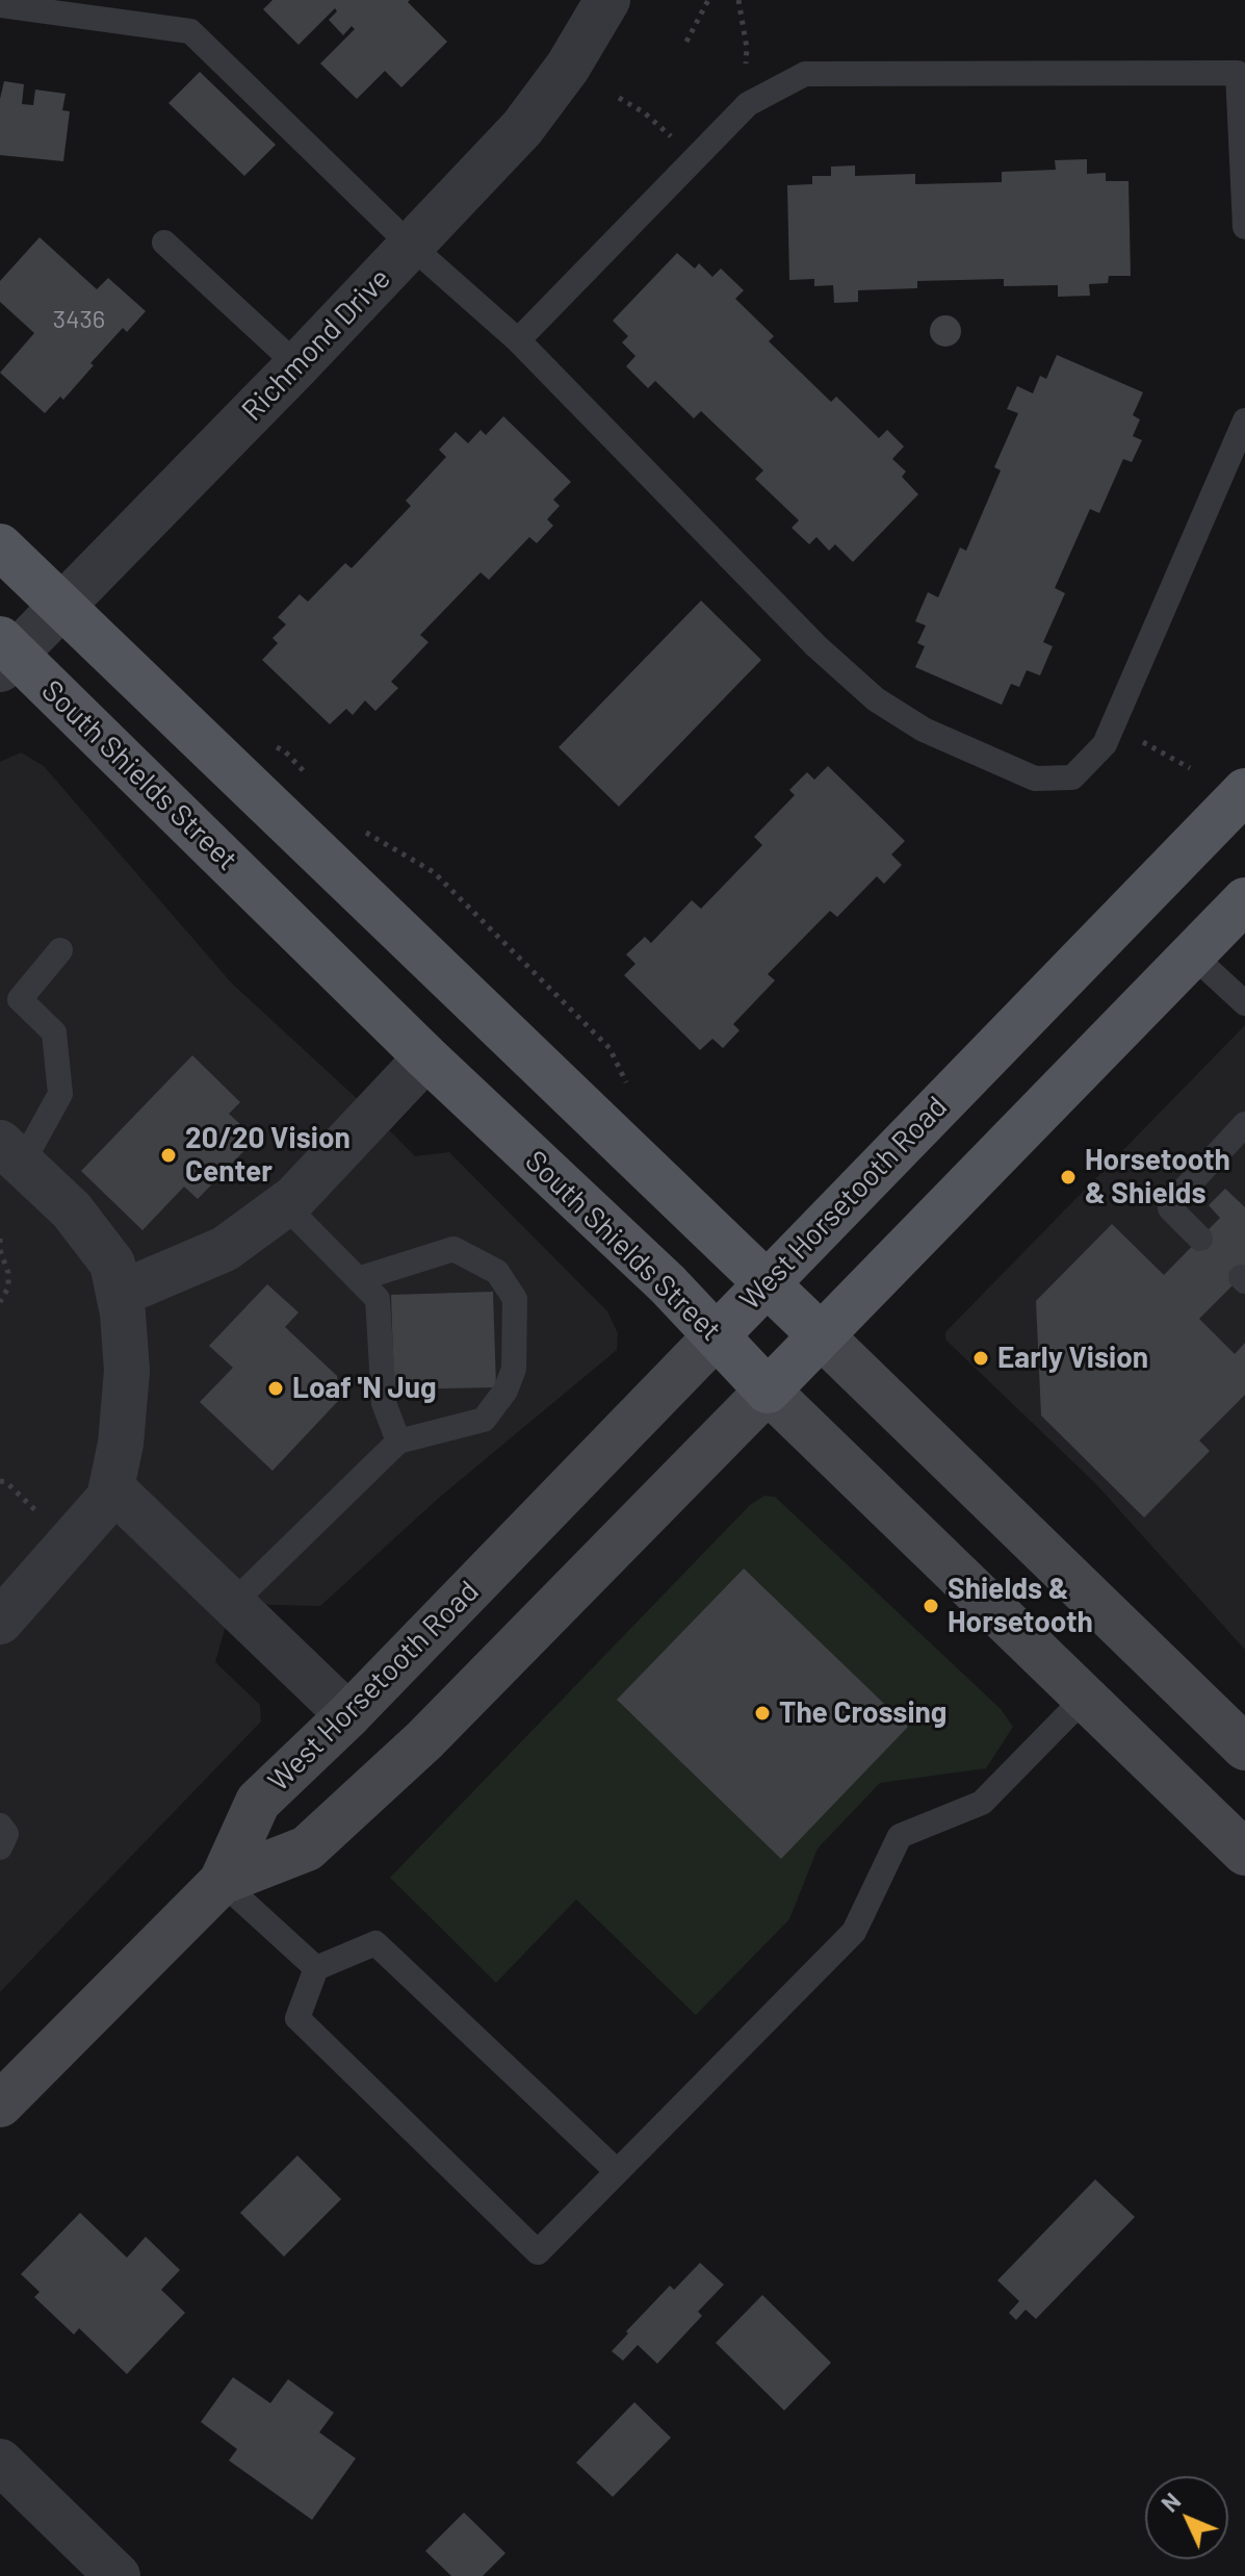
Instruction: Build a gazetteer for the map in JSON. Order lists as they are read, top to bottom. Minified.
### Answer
{"streets":{"main road":["South Shields Street","West Horsetooth Road"],"street":["Richmond Drive"]},"crossings":[["Richmond Drive","South Shields Street"],["South Shields Street","West Horsetooth Road"]],"places":["20/20 Vision Center","Horsetooth & Shields","Early Vision","Loaf 'N Jug","Shields & Horsetooth","The Crossing"],"house_numbers":["3436"],"north":"top left"}
